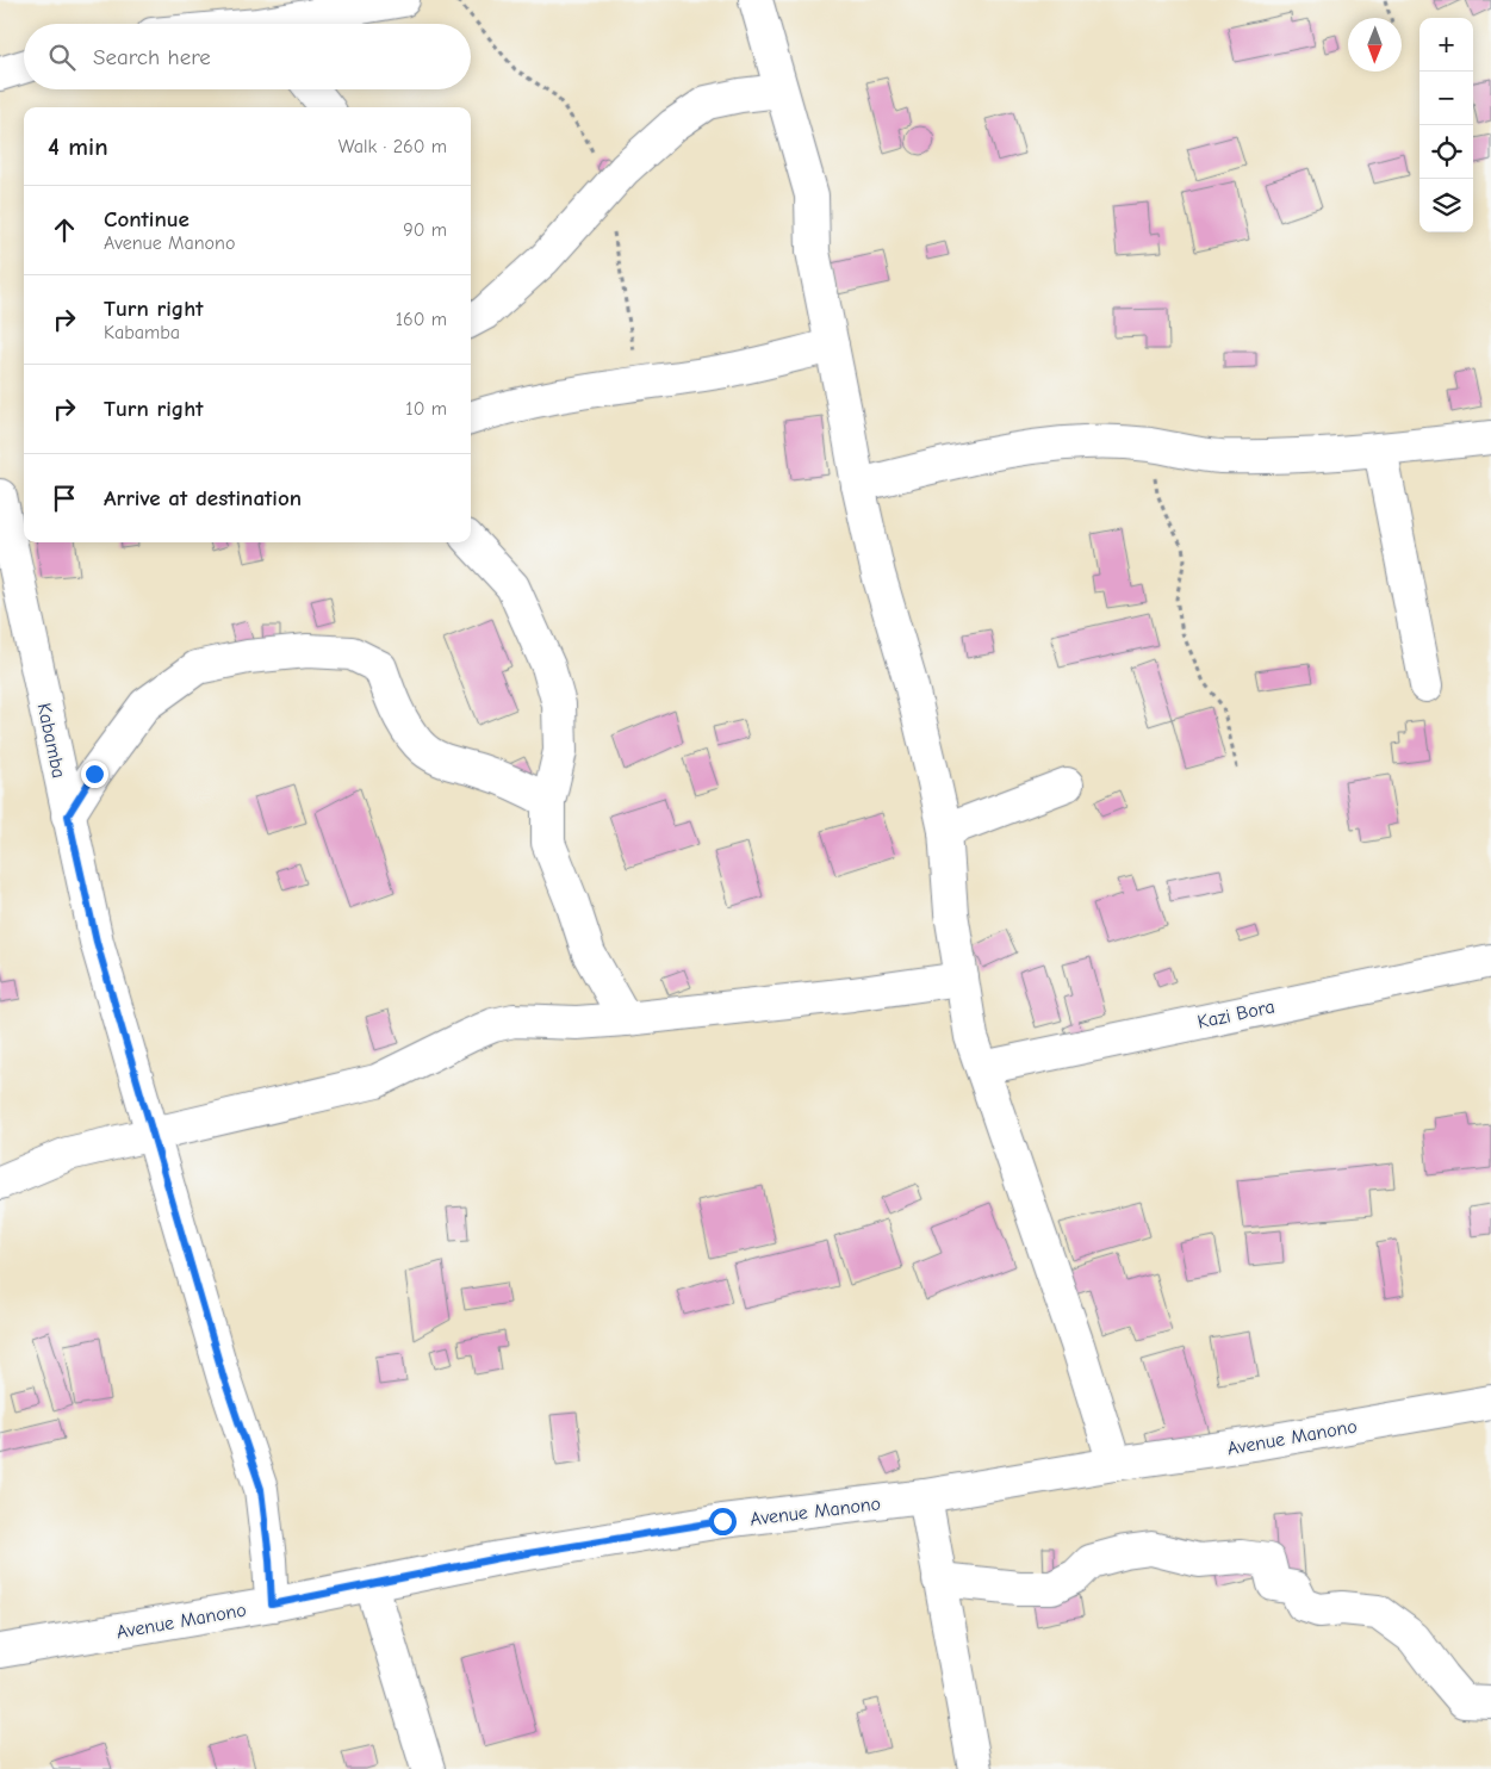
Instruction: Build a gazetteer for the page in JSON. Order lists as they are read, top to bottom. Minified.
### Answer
{"streets":{"street":["Kabamba","Kazi Bora","Avenue Manono"]},"crossings":[["Kabamba","Avenue Manono"]],"north":"bottom","page":{"map_buttons":["+","−"],"search":"Search here","heading":["4 min","Walk · 260 m"],"list":[["Continue","Avenue Manono","90 m"],["Turn right","Kabamba","160 m"],["Turn right","10 m"],"Arrive at destination"]}}
